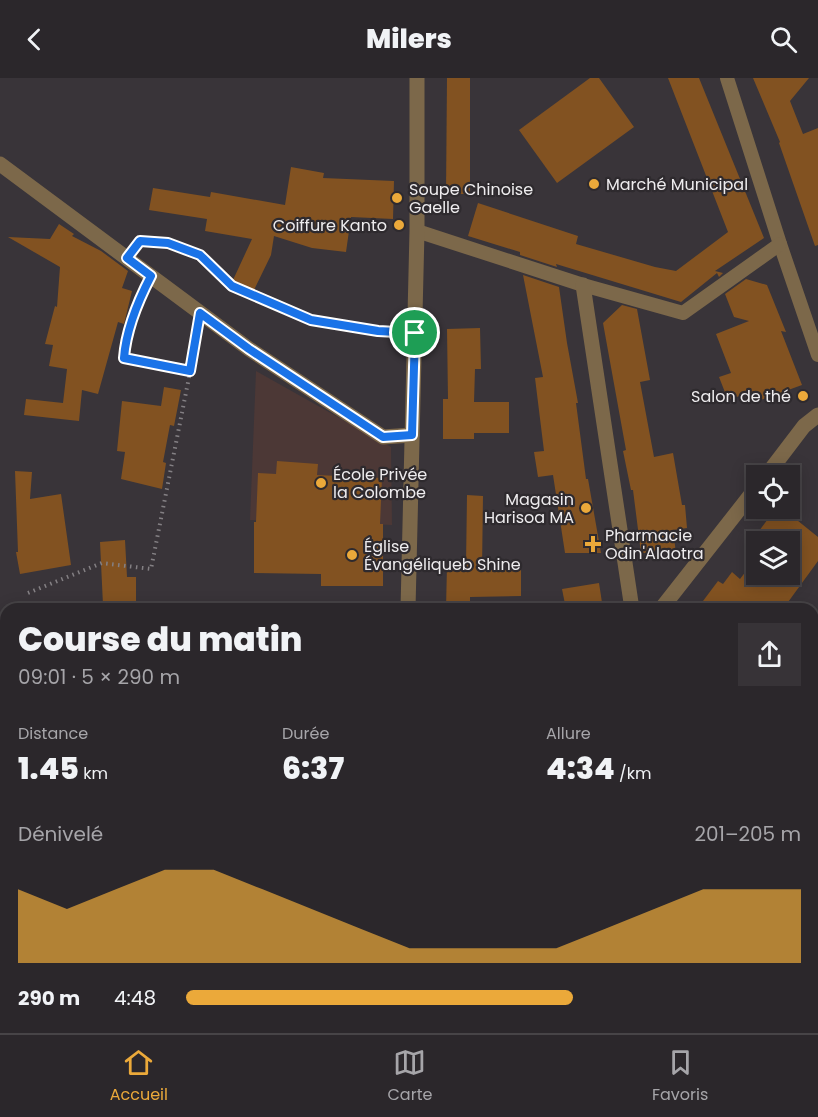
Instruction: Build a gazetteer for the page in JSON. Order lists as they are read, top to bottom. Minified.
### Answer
{"places":{"other":["Marché Municipal","Soupe Chinoise Gaelle","Coiffure Kanto","Salon de thé","École Privée la Colombe","Magasin Harisoa MA","Église Évangéliqueb Shine"],"health":["Pharmacie Odin'Alaotra"]},"page":{"header":"Milers","heading":["Course du matin","09:01 · 5 × 290 m"],"stats":[["Distance","1.45 km"],["Durée","6:37"],["Allure","4:34 /km"]],"chart":["Dénivelé","201–205 m"],"list":[{"name":"290 m","note":"4:48"}],"tabs":["Accueil","Carte","Favoris"]}}
